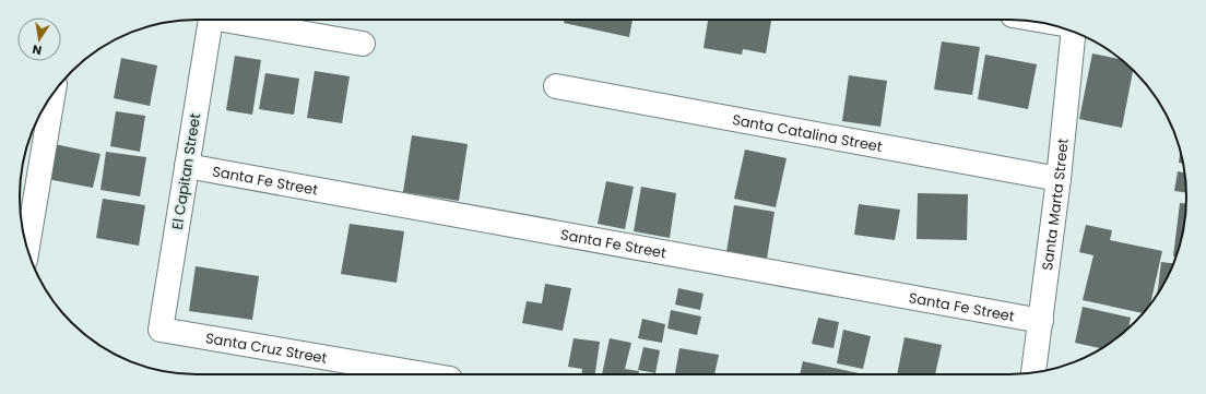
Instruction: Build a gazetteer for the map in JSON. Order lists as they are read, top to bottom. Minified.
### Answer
{"streets":{"street":["Santa Catalina Street","El Capitan Street","Santa Fe Street","Santa Marta Street","Santa Cruz Street"]},"crossings":[["Santa Catalina Street","Santa Marta Street"],["El Capitan Street","Santa Fe Street"],["El Capitan Street","Santa Cruz Street"],["Santa Fe Street","Santa Marta Street"]],"north":"bottom"}
